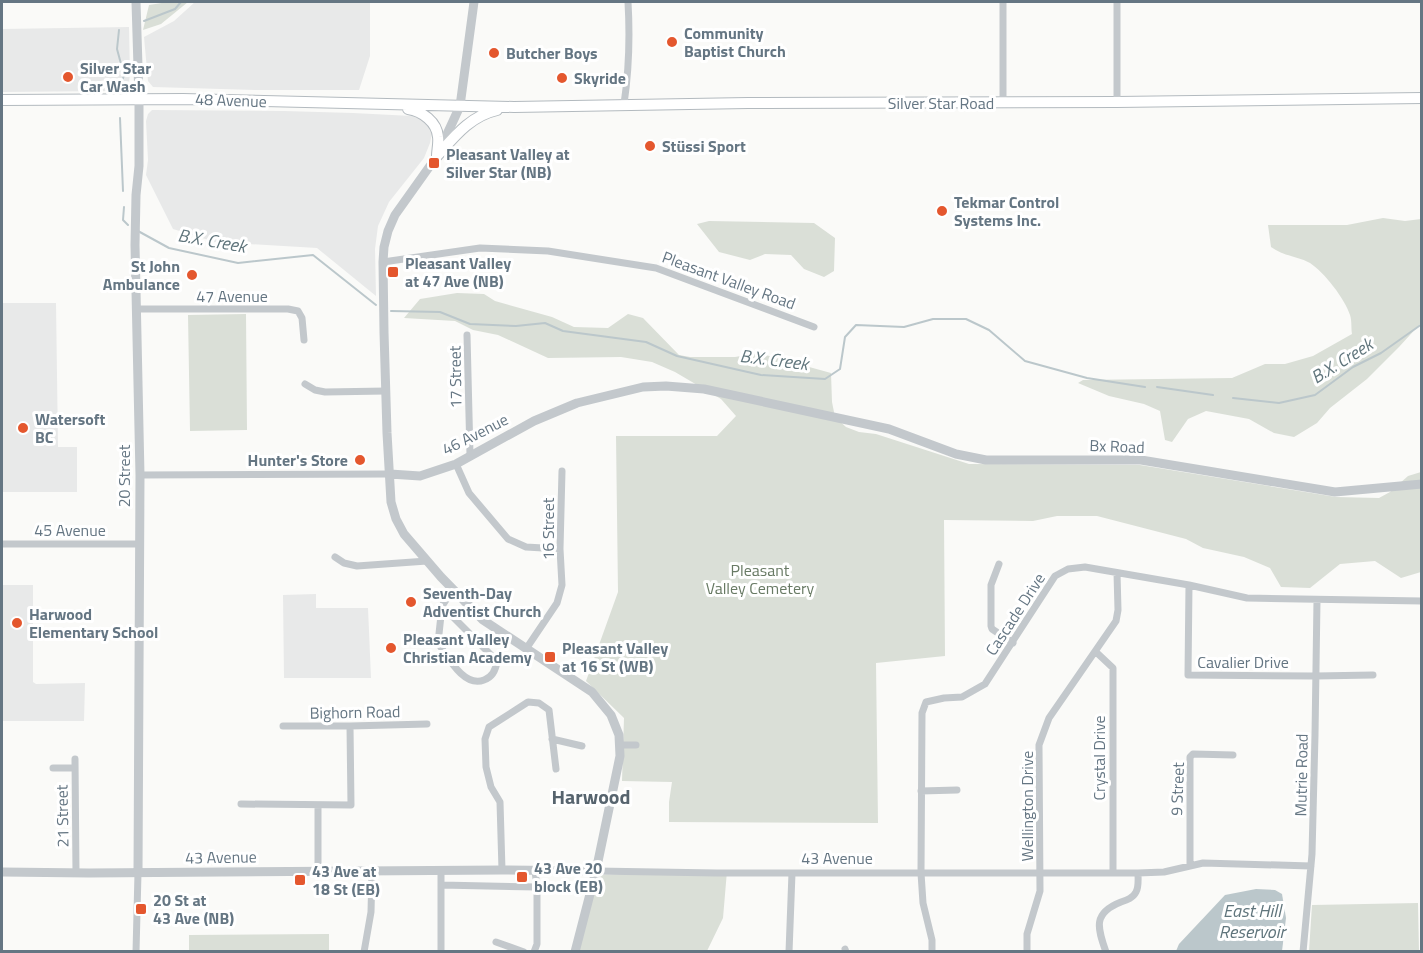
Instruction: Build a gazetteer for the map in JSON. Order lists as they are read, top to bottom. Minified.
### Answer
{"streets":{"main road":["48 Avenue","Silver Star Road"],"street":["Pleasant Valley Road","47 Avenue","17 Street","46 Avenue","Bx Road","20 Street","16 Street","45 Avenue","Cascade Drive","Cavalier Drive","Bighorn Road","Crystal Drive","Mutrie Road","9 Street","Wellington Drive","21 Street","43 Avenue"]},"crossings":[["48 Avenue","Silver Star Road"],["48 Avenue","20 Street"],["47 Avenue","20 Street"],["17 Street","46 Avenue"],["46 Avenue","Bx Road"],["46 Avenue","20 Street"],["20 Street","45 Avenue"],["20 Street","43 Avenue"],["Cascade Drive","Cavalier Drive"],["Cascade Drive","Mutrie Road"],["Cascade Drive","Wellington Drive"],["Cascade Drive","43 Avenue"],["Cavalier Drive","Mutrie Road"],["Crystal Drive","Wellington Drive"],["Crystal Drive","43 Avenue"],["Mutrie Road","43 Avenue"],["9 Street","43 Avenue"],["Wellington Drive","43 Avenue"],["21 Street","43 Avenue"]],"districts":["Harwood"],"water":["B.X. Creek","East Hill Reservoir"],"parks":["Pleasant Valley Cemetery"],"places":{"other":["Community Baptist Church","Butcher Boys","Silver Star Car Wash","Skyride","Stüssi Sport","Tekmar Control Systems Inc.","St John Ambulance","Watersoft BC","Hunter's Store","Seventh-Day Adventist Church","Harwood Elementary School","Pleasant Valley Christian Academy"],"transit":["Pleasant Valley at Silver Star (NB)","Pleasant Valley at 47 Ave (NB)","Pleasant Valley at 16 St (WB)","43 Ave 20 block (EB)","43 Ave at 18 St (EB)","20 St at 43 Ave (NB)"]}}
